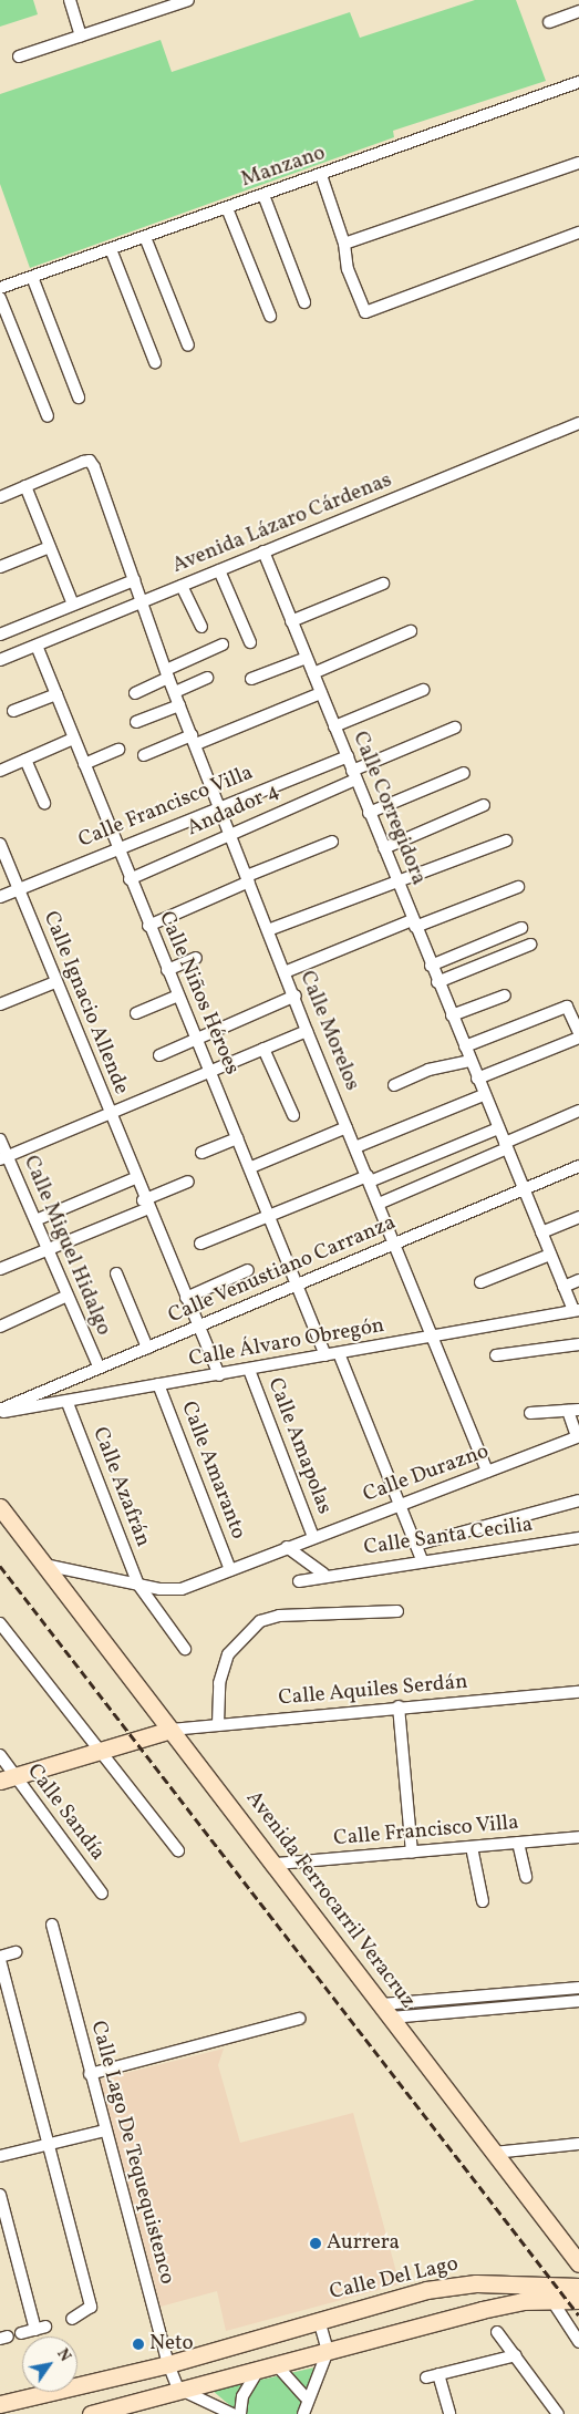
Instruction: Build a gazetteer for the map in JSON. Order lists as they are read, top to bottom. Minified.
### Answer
{"streets":{"street":["Manzano","Avenida Lázaro Cárdenas","Calle Francisco Villa","Calle Corregidora","Andador 4","Calle Niños Héroes","Calle Ignacio Allende","Calle Morelos","Calle Miguel Hidalgo","Calle Venustiano Carranza","Calle Álvaro Obregón","Calle Amapolas","Calle Amaranto","Calle Durazno","Calle Azafrán","Calle Santa Cecilia","Calle Aquiles Serdán","Calle Sandía","Avenida Ferrocarril Veracruz","Calle Lago De Tequequistenco","Calle Del Lago"]},"crossings":[["Avenida Lázaro Cárdenas","Calle Corregidora"],["Avenida Lázaro Cárdenas","Calle Niños Héroes"],["Avenida Lázaro Cárdenas","Calle Morelos"],["Calle Francisco Villa","Calle Corregidora"],["Calle Francisco Villa","Calle Niños Héroes"],["Calle Francisco Villa","Calle Ignacio Allende"],["Calle Francisco Villa","Calle Morelos"],["Calle Francisco Villa","Avenida Ferrocarril Veracruz"],["Calle Corregidora","Andador 4"],["Calle Corregidora","Calle Venustiano Carranza"],["Calle Corregidora","Calle Álvaro Obregón"],["Andador 4","Calle Niños Héroes"],["Andador 4","Calle Morelos"],["Calle Niños Héroes","Calle Venustiano Carranza"],["Calle Niños Héroes","Calle Álvaro Obregón"],["Calle Ignacio Allende","Calle Venustiano Carranza"],["Calle Ignacio Allende","Calle Álvaro Obregón"],["Calle Morelos","Calle Venustiano Carranza"],["Calle Morelos","Calle Álvaro Obregón"],["Calle Morelos","Calle Durazno"],["Calle Miguel Hidalgo","Calle Venustiano Carranza"],["Calle Venustiano Carranza","Calle Álvaro Obregón"],["Calle Álvaro Obregón","Calle Amapolas"],["Calle Álvaro Obregón","Calle Amaranto"],["Calle Álvaro Obregón","Calle Azafrán"],["Calle Amapolas","Calle Durazno"],["Calle Amaranto","Calle Durazno"],["Calle Durazno","Calle Azafrán"],["Calle Durazno","Avenida Ferrocarril Veracruz"],["Calle Aquiles Serdán","Avenida Ferrocarril Veracruz"],["Calle Lago De Tequequistenco","Calle Del Lago"]],"places":["Aurrera","Neto"],"north":"top right"}
